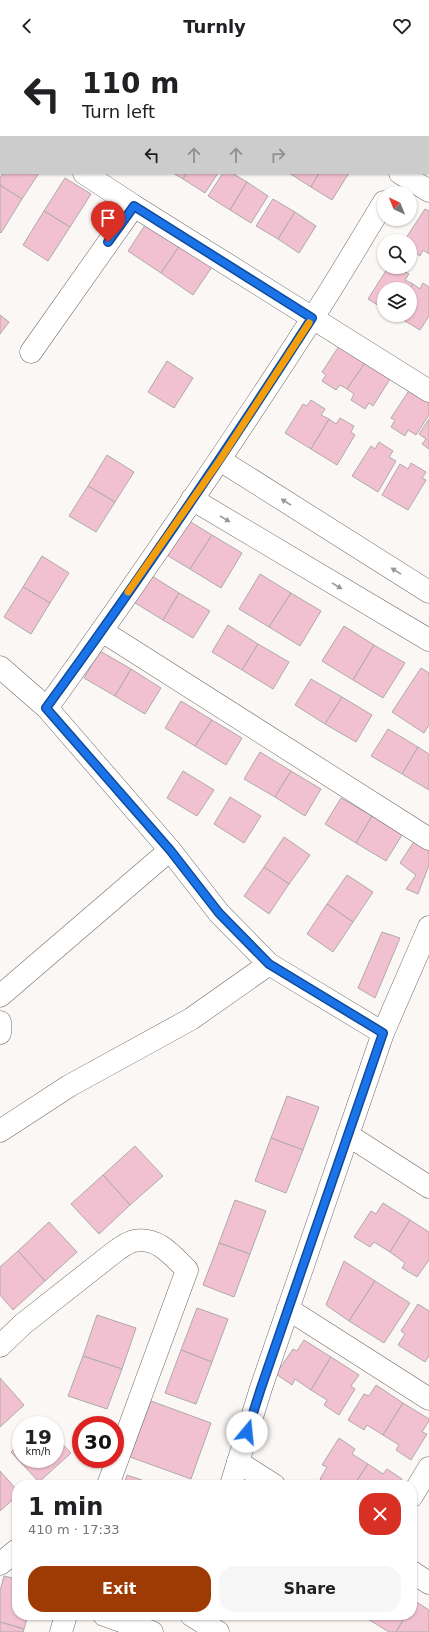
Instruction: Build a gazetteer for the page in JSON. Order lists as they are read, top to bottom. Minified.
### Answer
{"north":"top left","page":{"header":"Turnly","turn":["110 m","Turn left"],"speed":"19 km/h","limit":"30","heading":["1 min","410 m · 17:33"],"buttons":["Exit","Share"]}}
